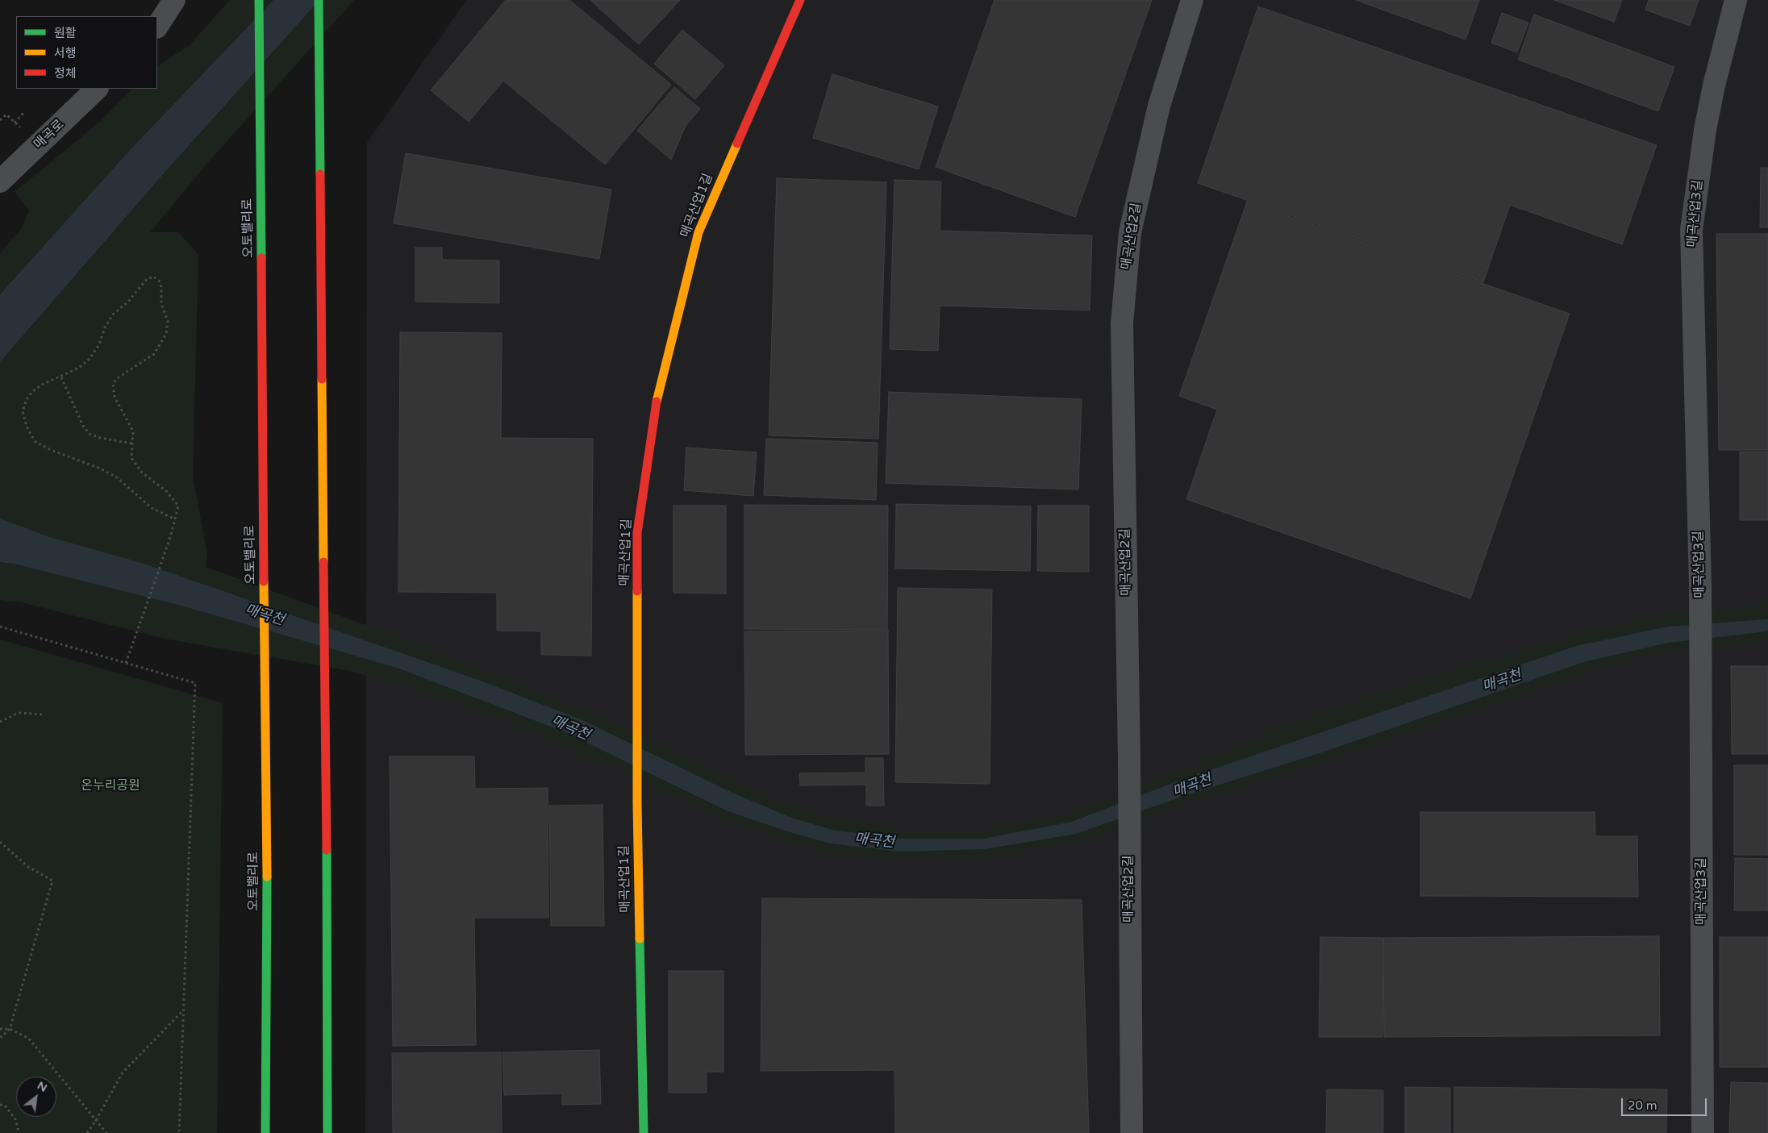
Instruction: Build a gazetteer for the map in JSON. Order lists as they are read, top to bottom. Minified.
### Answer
{"streets":{"main road":["매곡산업1길","오토밸리로"],"street":["매곡로","매곡산업3길","매곡산업2길"]},"water":["매곡천"],"parks":["온누리공원"],"legend":["원활","서행","정체"],"scale_bar":"20 m","north":"top right"}
